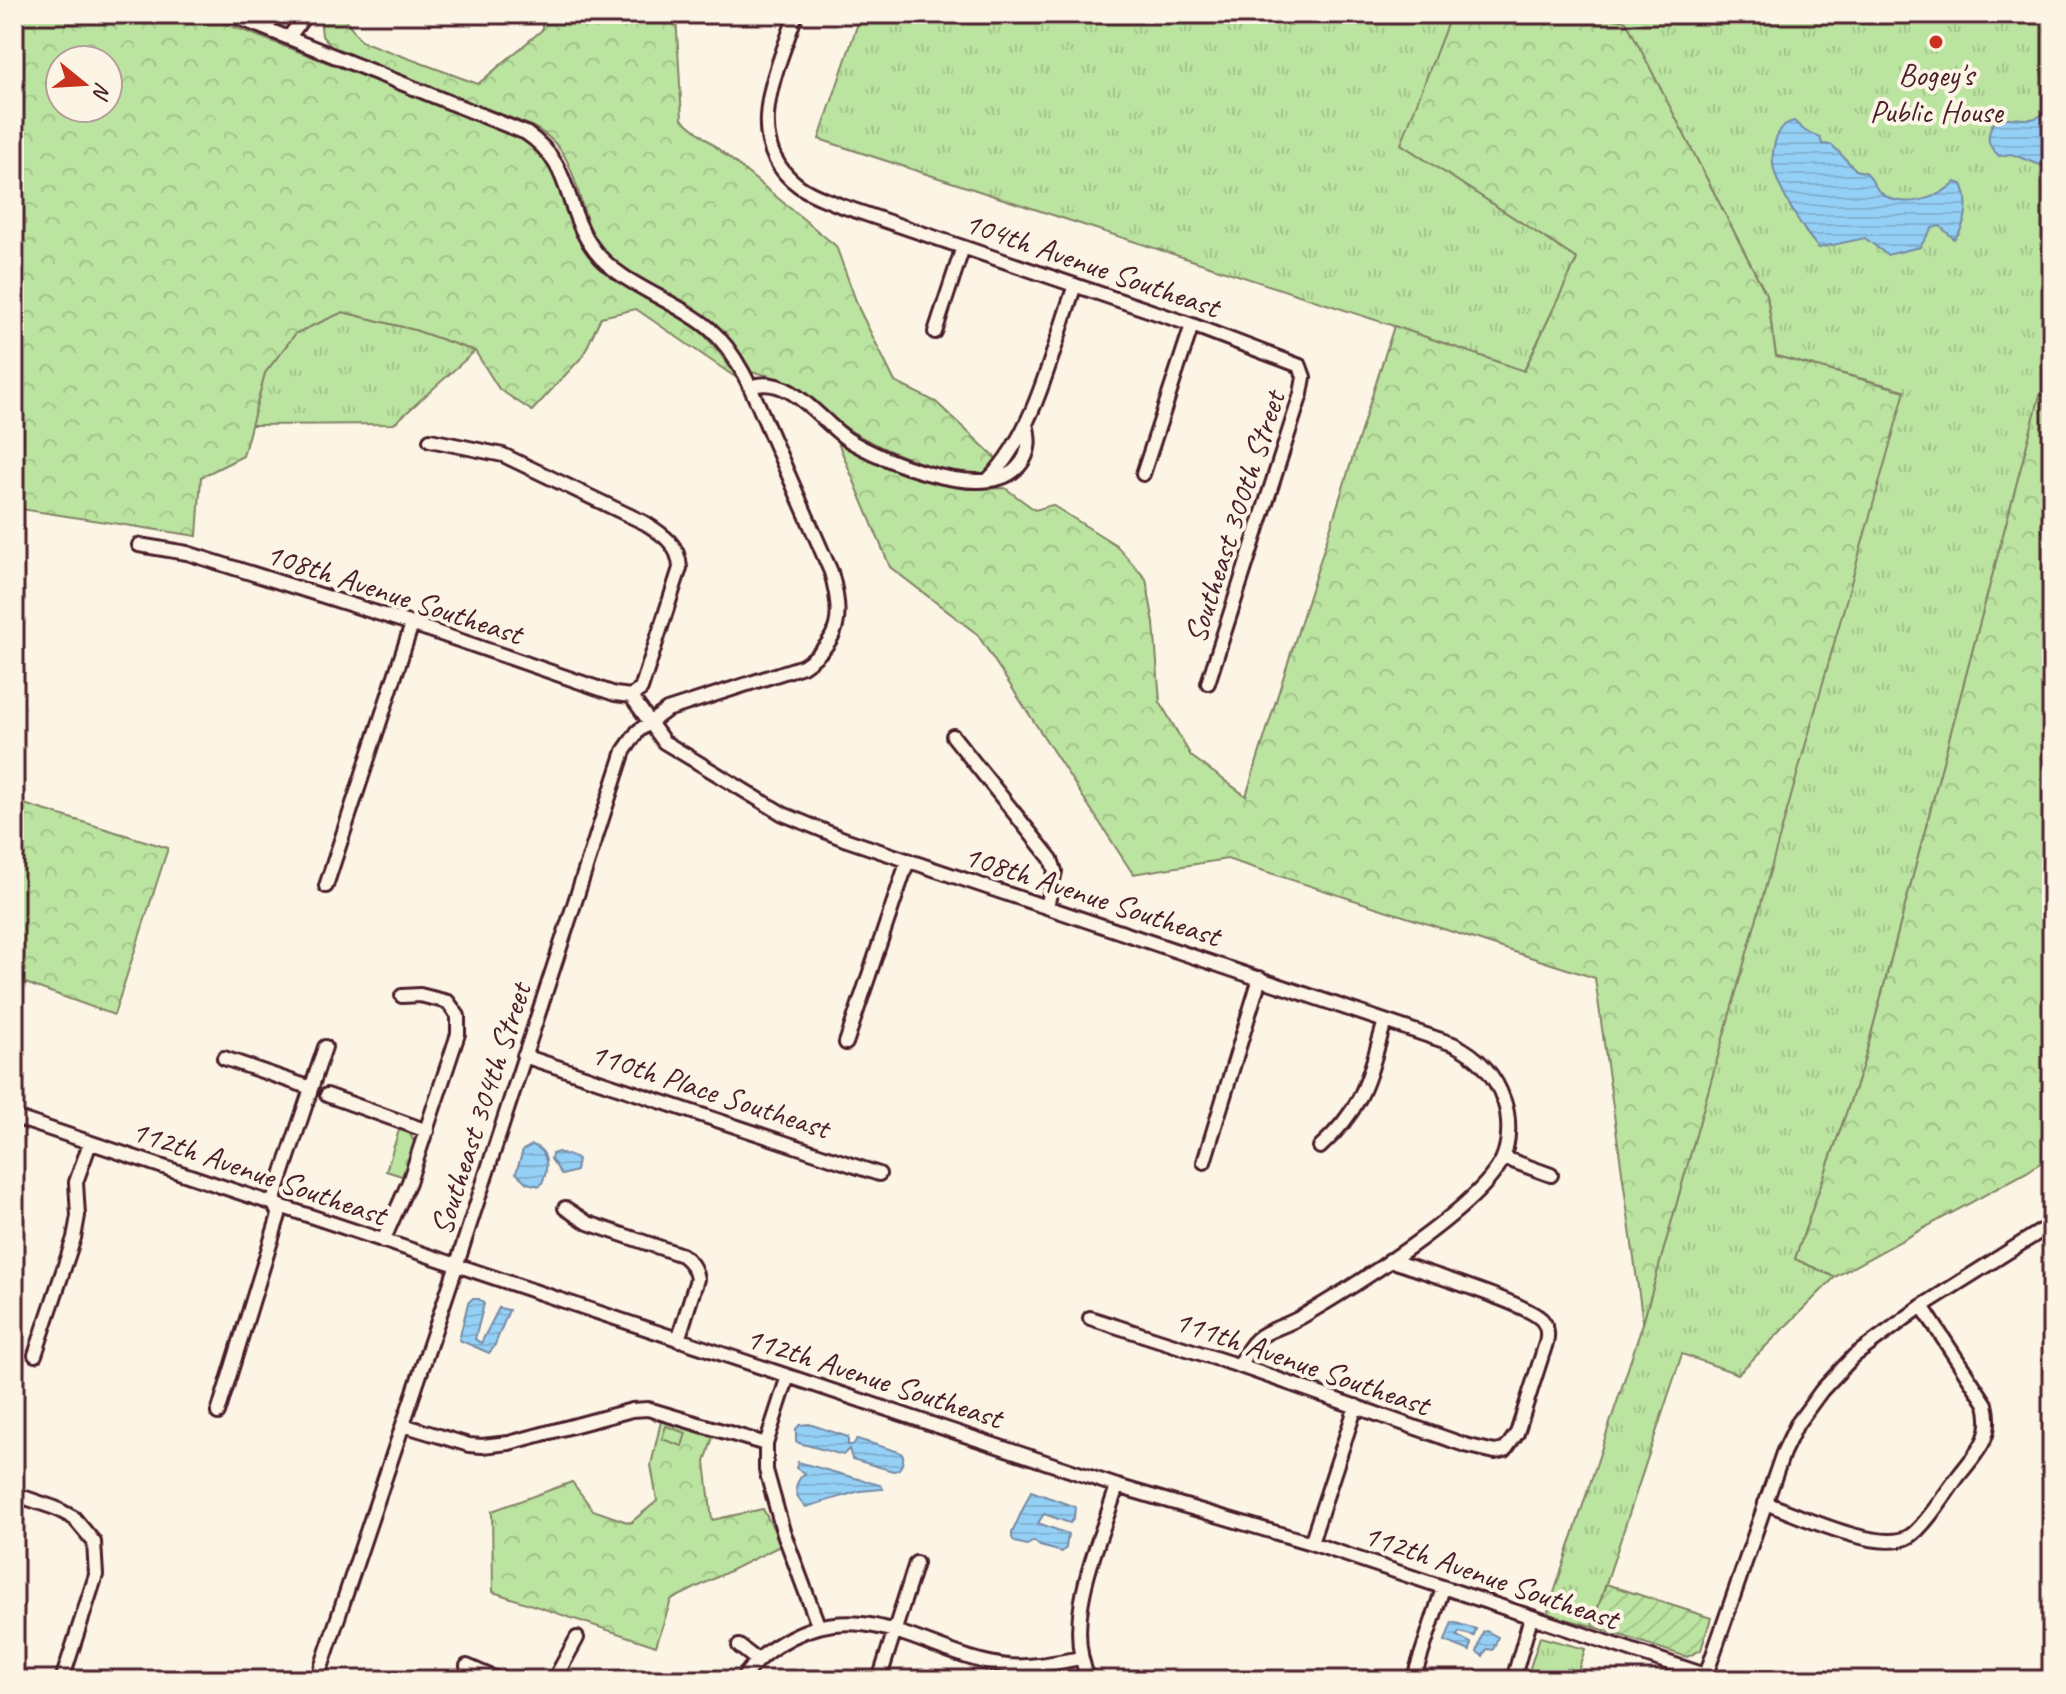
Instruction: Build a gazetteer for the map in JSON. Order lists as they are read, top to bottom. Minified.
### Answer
{"streets":{"street":["104th Avenue Southeast","Southeast 300th Street","108th Avenue Southeast","110th Place Southeast","Southeast 304th Street","112th Avenue Southeast","111th Avenue Southeast"]},"crossings":[["104th Avenue Southeast","Southeast 300th Street"],["108th Avenue Southeast","Southeast 304th Street"],["110th Place Southeast","Southeast 304th Street"],["Southeast 304th Street","112th Avenue Southeast"]],"places":["Bogey's Public House"],"north":"right"}
